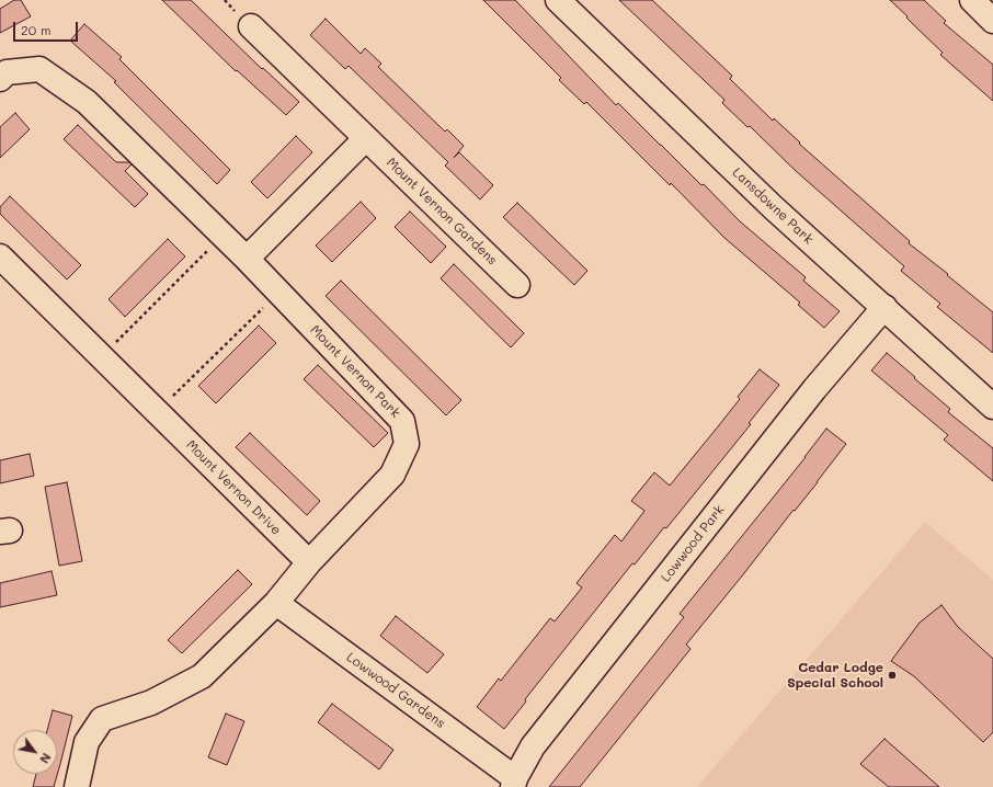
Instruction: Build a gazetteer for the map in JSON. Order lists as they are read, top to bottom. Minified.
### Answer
{"streets":{"street":["Lansdowne Park","Mount Vernon Gardens","Mount Vernon Park","Mount Vernon Drive","Lowwood Park","Lowwood Gardens"]},"crossings":[["Lansdowne Park","Lowwood Park"],["Mount Vernon Park","Mount Vernon Drive"],["Mount Vernon Park","Lowwood Gardens"],["Lowwood Park","Lowwood Gardens"]],"places":["Cedar Lodge Special School"],"scale_bar":"20 m","north":"bottom right"}
